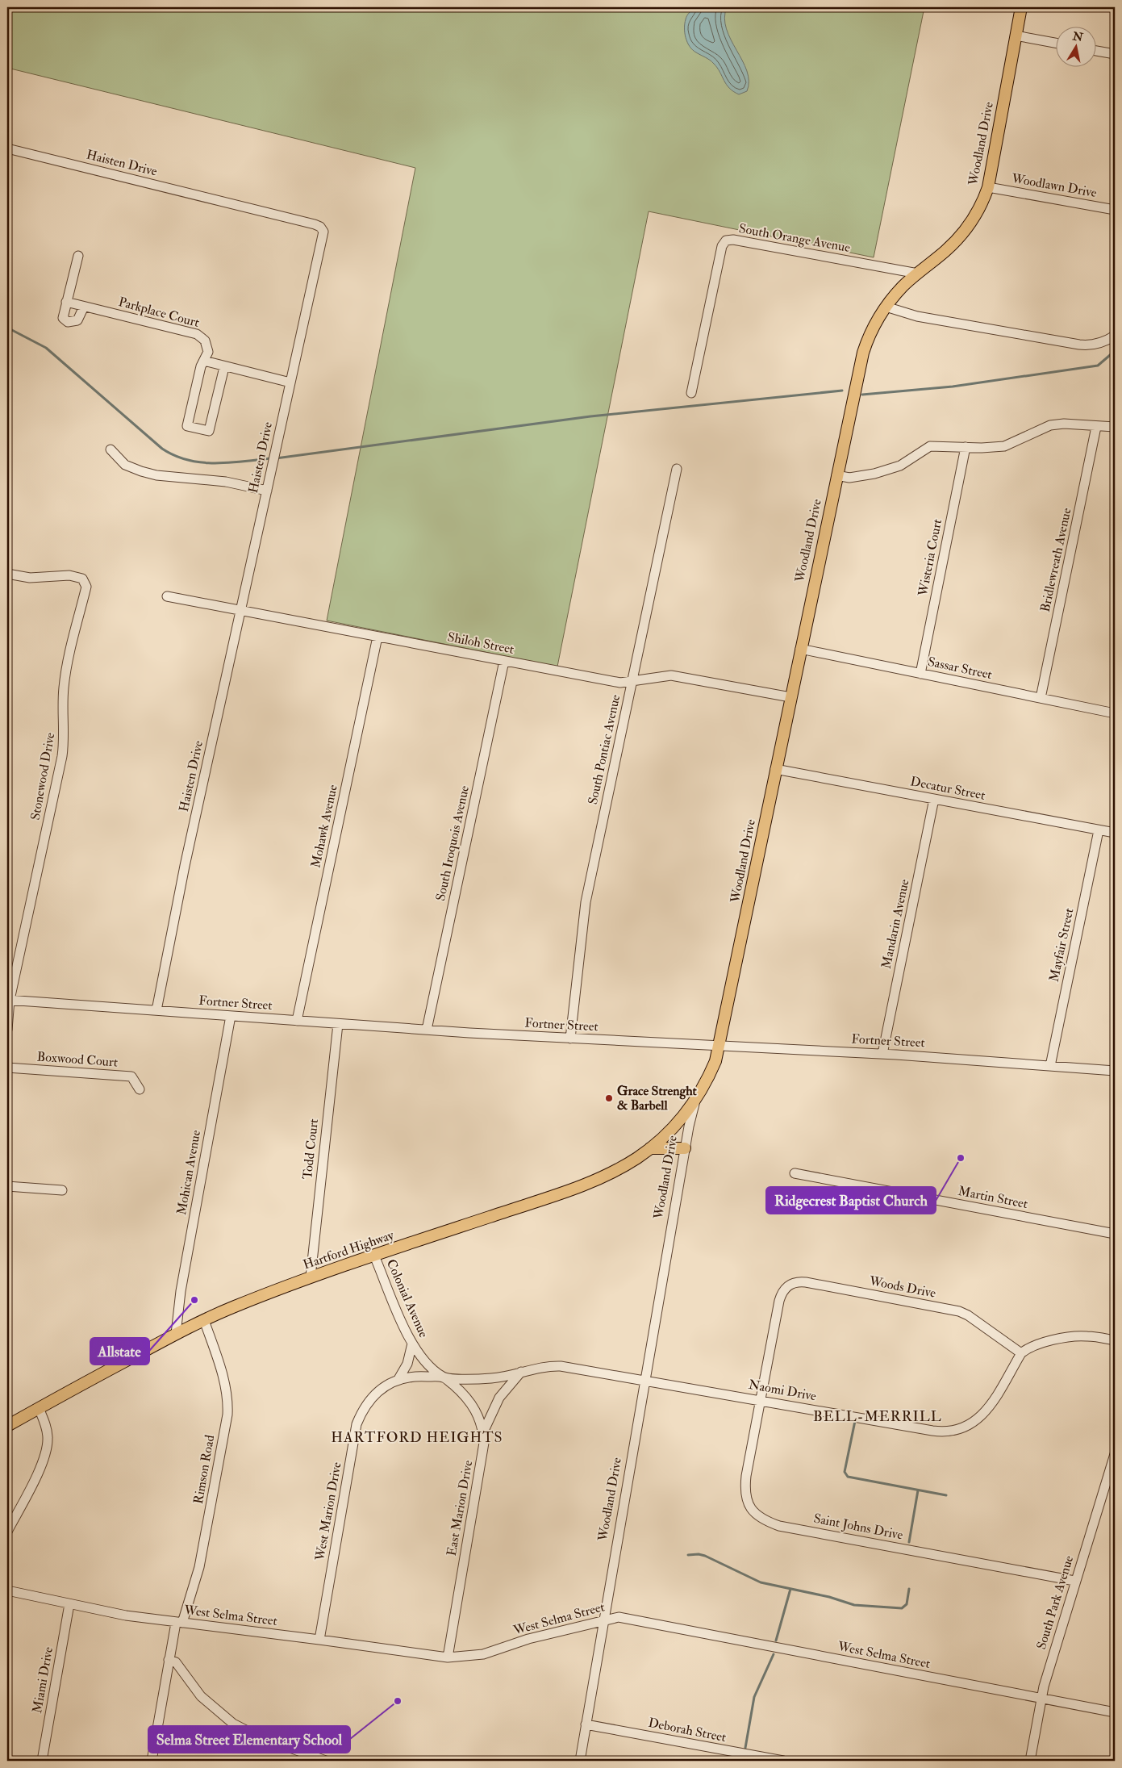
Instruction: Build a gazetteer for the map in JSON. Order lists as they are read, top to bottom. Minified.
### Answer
{"streets":{"main road":["Woodland Drive","Hartford Highway"],"street":["Haisten Drive","Woodlawn Drive","South Orange Avenue","Parkplace Court","Wisteria Court","Bridlewreath Avenue","Shiloh Street","Sassar Street","South Pontiac Avenue","Stonewood Drive","Decatur Street","Mohawk Avenue","South Iroquois Avenue","Mandarin Avenue","Mayfair Street","Fortner Street","Boxwood Court","Todd Court","Mohican Avenue","Martin Street","Woods Drive","Colonial Avenue","Naomi Drive","Rimson Road","East Marion Drive","West Marion Drive","Saint Johns Drive","South Park Avenue","West Selma Street","Miami Drive","Deborah Street"]},"crossings":[["Woodland Drive","Woodlawn Drive"],["Woodland Drive","South Orange Avenue"],["Woodland Drive","Shiloh Street"],["Woodland Drive","Sassar Street"],["Woodland Drive","Decatur Street"],["Woodland Drive","Fortner Street"],["Woodland Drive","Hartford Highway"],["Woodland Drive","Naomi Drive"],["Woodland Drive","West Selma Street"],["Woodland Drive","Deborah Street"],["Haisten Drive","Shiloh Street"],["Haisten Drive","Fortner Street"],["Wisteria Court","Sassar Street"],["Bridlewreath Avenue","Sassar Street"],["Shiloh Street","South Pontiac Avenue"],["Shiloh Street","Mohawk Avenue"],["Shiloh Street","South Iroquois Avenue"],["South Pontiac Avenue","Fortner Street"],["Stonewood Drive","Fortner Street"],["Decatur Street","Mandarin Avenue"],["Decatur Street","Mayfair Street"],["Mohawk Avenue","Fortner Street"],["South Iroquois Avenue","Fortner Street"],["Mandarin Avenue","Fortner Street"],["Mayfair Street","Fortner Street"],["Fortner Street","Todd Court"],["Fortner Street","Mohican Avenue"],["Todd Court","Hartford Highway"],["Mohican Avenue","Hartford Highway"],["Hartford Highway","Colonial Avenue"],["Hartford Highway","Rimson Road"],["Woods Drive","Naomi Drive"],["Woods Drive","Saint Johns Drive"],["Colonial Avenue","East Marion Drive"],["Colonial Avenue","West Marion Drive"],["Naomi Drive","Saint Johns Drive"],["Rimson Road","West Selma Street"],["East Marion Drive","West Marion Drive"],["East Marion Drive","West Selma Street"],["West Marion Drive","West Selma Street"],["Saint Johns Drive","South Park Avenue"],["South Park Avenue","West Selma Street"],["West Selma Street","Miami Drive"]],"districts":["BELL-MERRILL","HARTFORD HEIGHTS"],"places":["Grace Strenght & Barbell","Ridgecrest Baptist Church","Allstate","Selma Street Elementary School"],"north":"top"}
